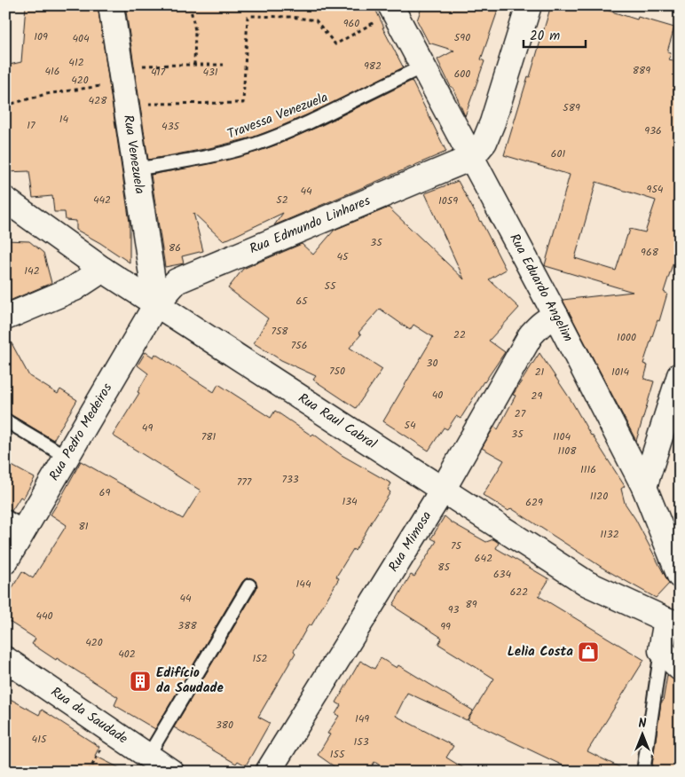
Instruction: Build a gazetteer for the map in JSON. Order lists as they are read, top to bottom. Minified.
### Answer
{"streets":{"street":["Rua Venezuela","Rua Edmundo Linhares","Rua Eduardo Angelim","Rua Raul Cabral","Rua Pedro Medeiros","Rua Mimosa","Rua da Saudade"],"lane":["Travessa Venezuela"]},"crossings":[["Travessa Venezuela","Rua Venezuela"],["Travessa Venezuela","Rua Eduardo Angelim"],["Rua Venezuela","Rua Edmundo Linhares"],["Rua Venezuela","Rua Raul Cabral"],["Rua Venezuela","Rua Pedro Medeiros"],["Rua Edmundo Linhares","Rua Eduardo Angelim"],["Rua Edmundo Linhares","Rua Raul Cabral"],["Rua Edmundo Linhares","Rua Pedro Medeiros"],["Rua Eduardo Angelim","Rua Mimosa"],["Rua Raul Cabral","Rua Pedro Medeiros"],["Rua Raul Cabral","Rua Mimosa"]],"places":{"shop":["Lelia Costa"],"building":["Edifício da Saudade"]},"house_numbers":["960","109","590","404","412","982","889","416","417","431","600","420","428","589","14","17","435","936","601","954","44","442","52","1059","35","86","968","45","142","55","65","758","22","1000","756","30","750","21","1014","40","29","27","54","49","35","781","1104","1108","1116","733","777","69","1120","134","629","81","1132","75","642","85","634","144","622","44","89","93","440","388","99","420","402","152","149","380","415","153","155"],"scale_bar":"20 m","north":"top"}
